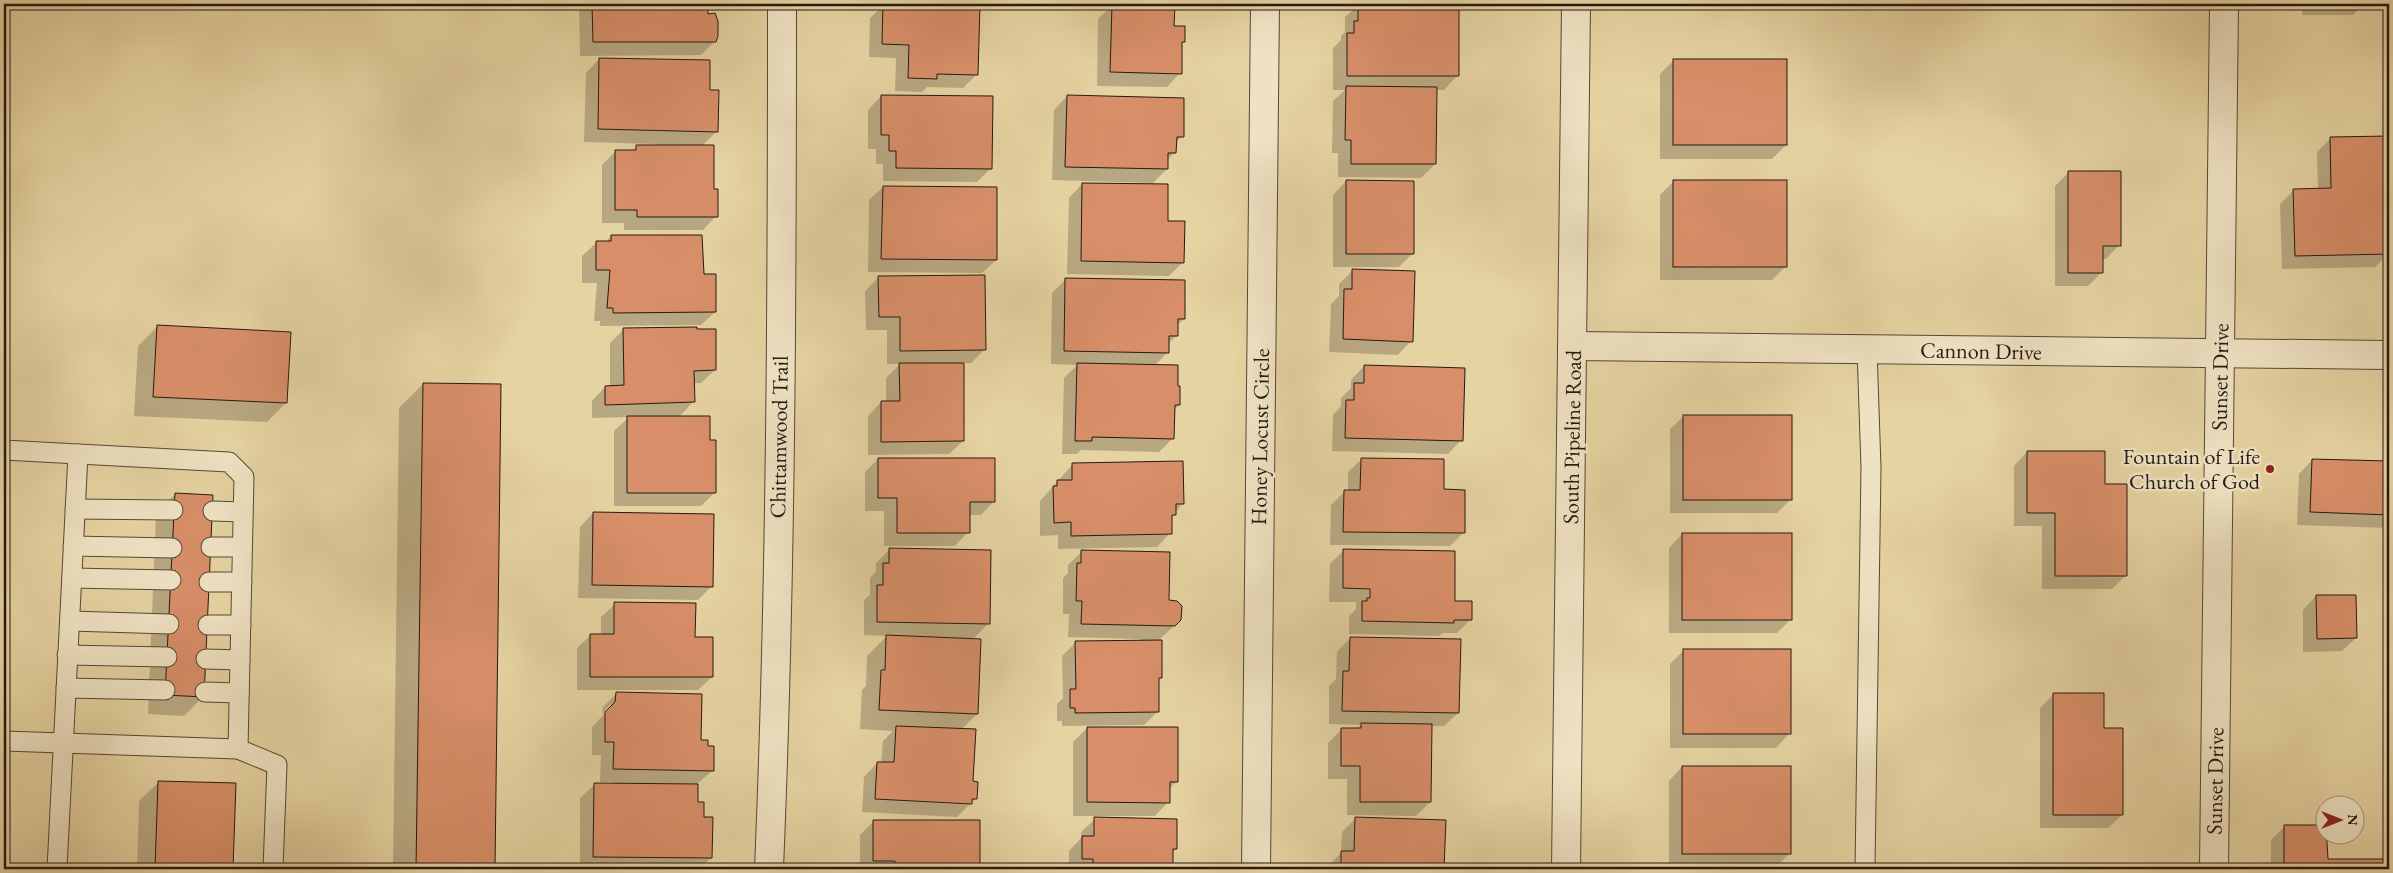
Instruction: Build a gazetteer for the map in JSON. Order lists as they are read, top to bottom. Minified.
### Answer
{"streets":{"street":["Cannon Drive","Sunset Drive","Chittamwood Trail","Honey Locust Circle","South Pipeline Road"]},"crossings":[["Cannon Drive","Sunset Drive"],["Cannon Drive","South Pipeline Road"]],"places":["Fountain of Life Church of God"],"north":"right"}
